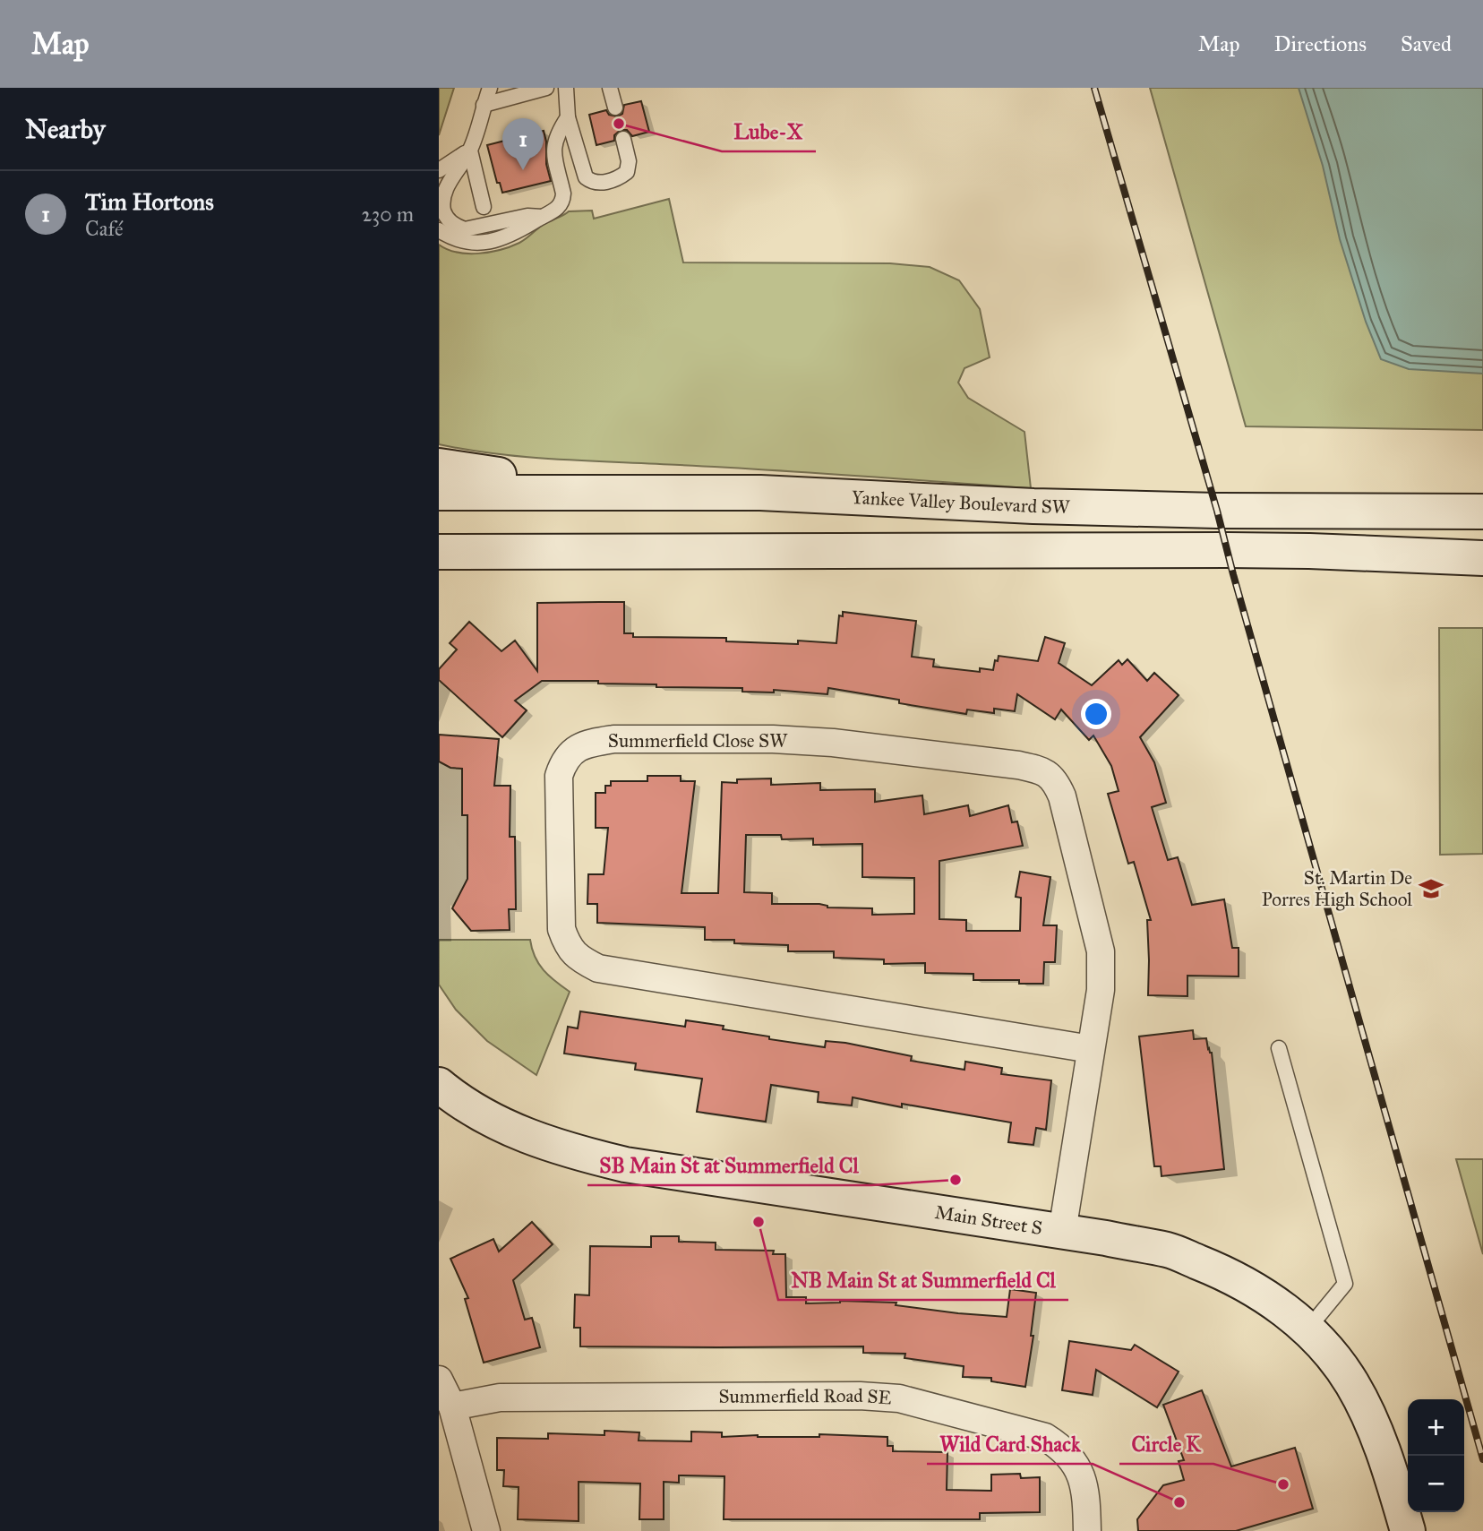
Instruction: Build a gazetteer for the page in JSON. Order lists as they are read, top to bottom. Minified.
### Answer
{"streets":{"main road":["Yankee Valley Boulevard SW","Main Street S"],"street":["Summerfield Close SW","Summerfield Road SE"]},"crossings":[["Summerfield Close SW","Main Street S"]],"places":{"other":["Lube-X","SB Main St at Summerfield Cl","NB Main St at Summerfield Cl","Circle K","Wild Card Shack"],"school or university":["St. Martin De Porres High School"]},"page":{"header":"Map","nav":["Map","Directions","Saved"],"heading":"Nearby","pins":"1","list":[{"mark":"1","name":"Tim Hortons","note":"Café","value":"230 m"}],"map_buttons":["+","−"]}}
